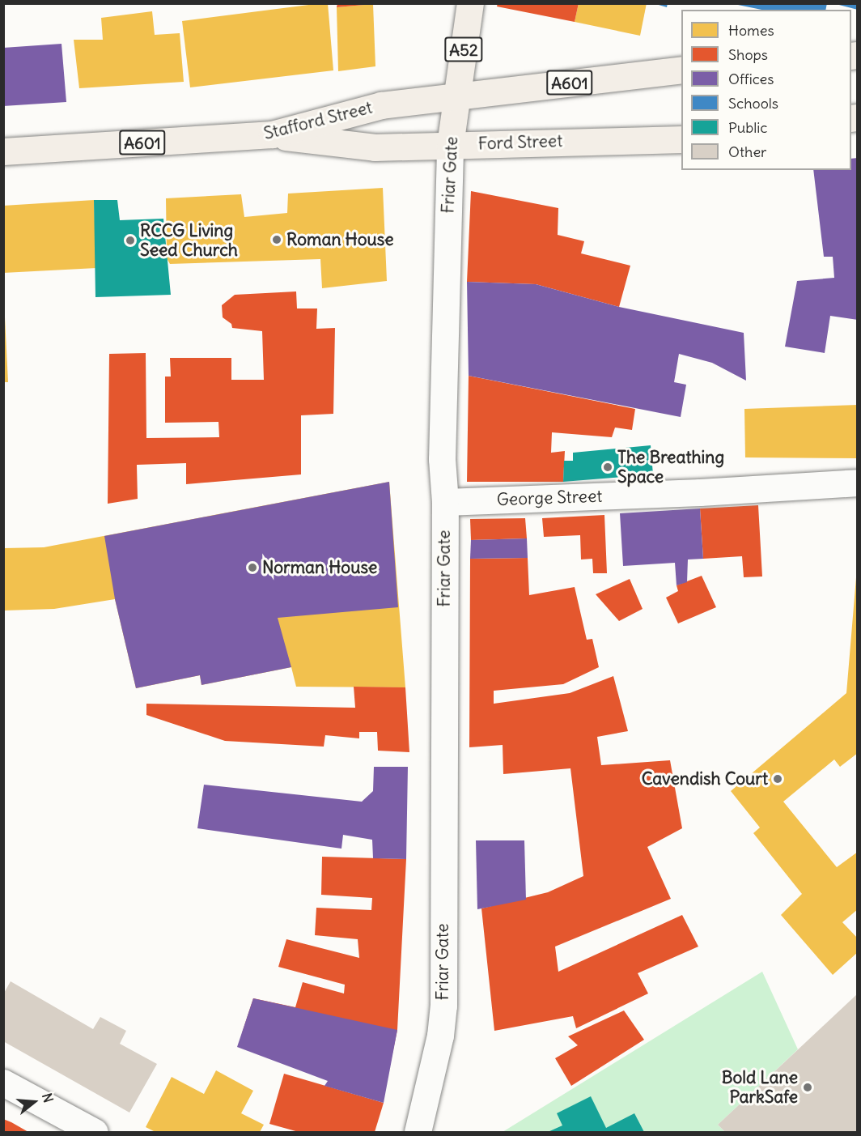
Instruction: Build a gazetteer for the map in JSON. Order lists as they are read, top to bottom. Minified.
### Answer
{"streets":{"main road":["A52","A601","Stafford Street","Ford Street","Friar Gate"],"street":["George Street"]},"crossings":[["A601","Stafford Street"],["A601","Friar Gate"],["Stafford Street","Ford Street"],["Stafford Street","Friar Gate"],["Ford Street","Friar Gate"],["Friar Gate","George Street"]],"places":["Roman House","RCCG Living Seed Church","The Breathing Space","Norman House","Cavendish Court","Bold Lane ParkSafe"],"legend":["Homes","Shops","Offices","Schools","Public","Other"],"north":"right"}
